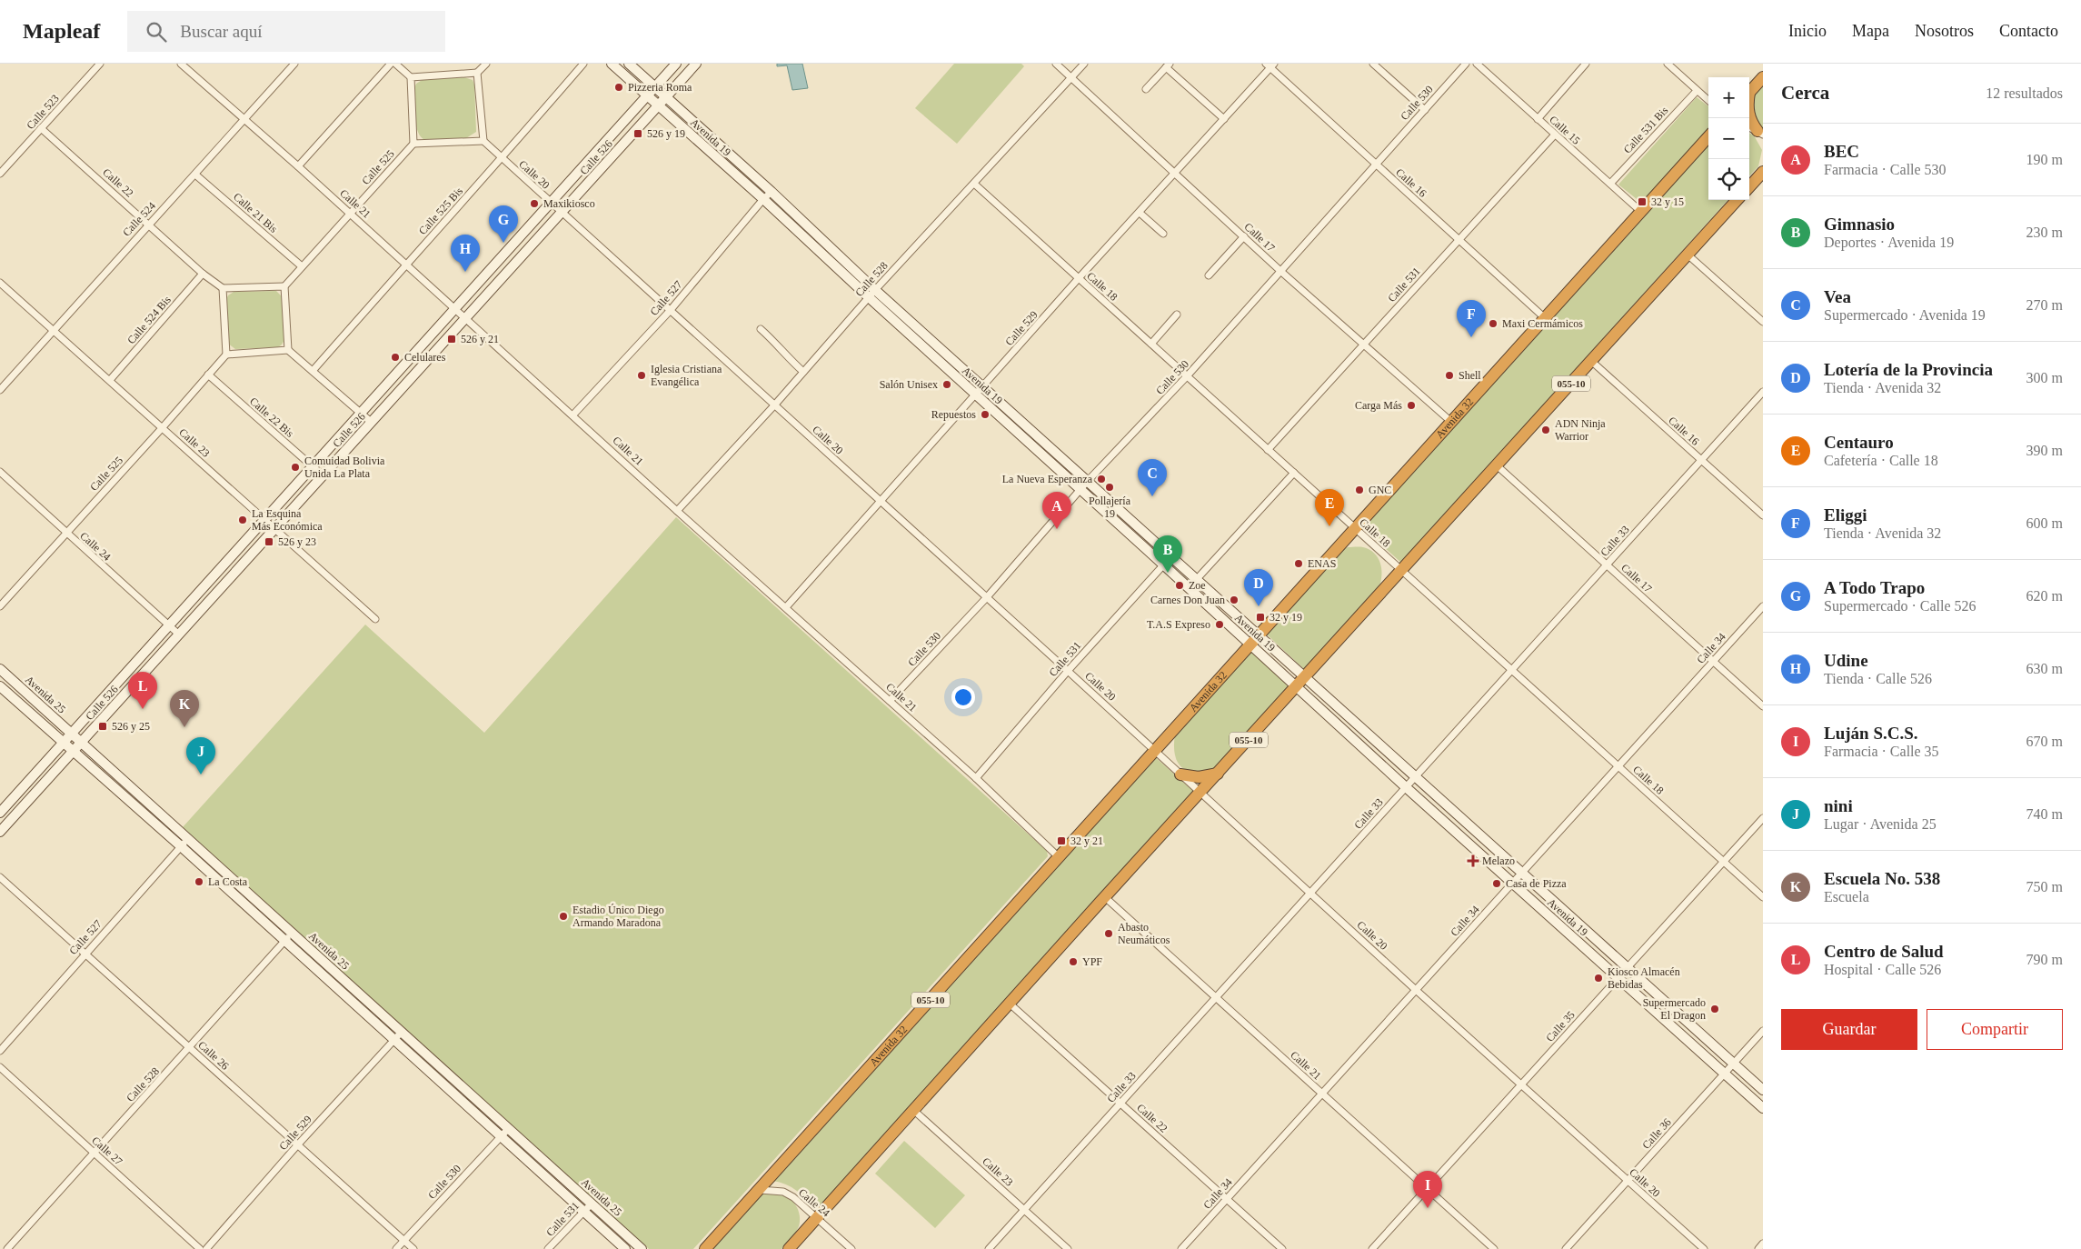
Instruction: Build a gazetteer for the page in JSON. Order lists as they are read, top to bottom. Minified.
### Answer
{"streets":{"highway":["055-10","Avenida 32"],"main road":["Avenida 19","Calle 526","Avenida 25"],"street":["Calle 530","Calle 523","Calle 15","Calle 531 Bis","Calle 525","Calle 20","Calle 22","Calle 16","Calle 21","Calle 525 Bis","Calle 21 Bis","Calle 524","Calle 17","Calle 528","Calle 531","Calle 18","Calle 527","Calle 524 Bis","Calle 529","Calle 22 Bis","Calle 23","Calle 33","Calle 24","Calle 34","Calle 35","Calle 26","Calle 36","Calle 27"]},"crossings":[["Calle 530","Avenida 19"],["Calle 530","Calle 20"],["Calle 530","Calle 16"],["Calle 530","Calle 21"],["Calle 530","Calle 17"],["Calle 530","Calle 18"],["Calle 530","Avenida 25"],["Calle 530","Calle 26"],["Calle 523","Calle 22"],["Calle 15","Calle 531 Bis"],["Calle 15","Calle 531"],["Calle 15","Avenida 32"],["Avenida 19","Calle 526"],["Avenida 19","Calle 528"],["Avenida 19","Calle 531"],["Avenida 19","Calle 527"],["Avenida 19","Calle 529"],["Avenida 19","055-10"],["Avenida 19","Avenida 32"],["Avenida 19","Calle 33"],["Avenida 19","Calle 34"],["Avenida 19","Calle 35"],["Avenida 19","Calle 36"],["Calle 526","Calle 20"],["Calle 526","Calle 21"],["Calle 526","Calle 22 Bis"],["Calle 526","Calle 23"],["Calle 526","Calle 24"],["Calle 526","Avenida 25"],["Calle 525","Calle 21"],["Calle 525","Calle 21 Bis"],["Calle 525","Calle 22 Bis"],["Calle 525","Calle 23"],["Calle 525","Calle 24"],["Calle 20","Calle 525 Bis"],["Calle 20","Calle 528"],["Calle 20","Calle 531"],["Calle 20","Calle 527"],["Calle 20","Calle 529"],["Calle 20","055-10"],["Calle 20","Avenida 32"],["Calle 20","Calle 33"],["Calle 20","Calle 34"],["Calle 20","Calle 35"],["Calle 20","Calle 36"],["Calle 22","Calle 524"],["Calle 22","Calle 524 Bis"],["Calle 22","055-10"],["Calle 22","Calle 33"],["Calle 22","Calle 34"],["Calle 16","Calle 531"],["Calle 16","Calle 529"],["Calle 16","055-10"],["Calle 16","Avenida 32"],["Calle 16","Calle 33"],["Calle 21","Calle 525 Bis"],["Calle 21","Calle 524"],["Calle 21","Calle 528"],["Calle 21","Calle 531"],["Calle 21","Calle 527"],["Calle 21","Calle 529"],["Calle 21","055-10"],["Calle 21","Avenida 32"],["Calle 21","Calle 33"],["Calle 21","Calle 34"],["Calle 21","Calle 35"],["Calle 21 Bis","Calle 524"],["Calle 524","Calle 23"],["Calle 17","Calle 528"],["Calle 17","Calle 531"],["Calle 17","Calle 529"],["Calle 17","055-10"],["Calle 17","Avenida 32"],["Calle 17","Calle 33"],["Calle 17","Calle 34"],["Calle 528","Calle 18"],["Calle 528","Avenida 25"],["Calle 528","Calle 26"],["Calle 528","Calle 27"],["Calle 531","Calle 18"],["Calle 531","Avenida 25"],["Calle 18","Calle 529"],["Calle 18","055-10"],["Calle 18","Avenida 32"],["Calle 18","Calle 33"],["Calle 18","Calle 34"],["Calle 18","Calle 35"],["Calle 527","Avenida 25"],["Calle 527","Calle 26"],["Calle 524 Bis","Calle 23"],["Calle 529","Avenida 25"],["Calle 529","Calle 26"],["055-10","Calle 23"],["055-10","Calle 24"],["Avenida 32","Calle 24"],["Calle 23","Calle 33"]],"places":{"other":["Pizzeria Roma","Maxikiosco","Maxi Cermámicos","Celulares","Iglesia Cristiana Evangélica","Shell","Salón Unisex","Carga Más","Repuestos","ADN Ninja Warrior","Comuidad Bolivia Unida La Plata","La Nueva Esperanza","Pollajería 19","GNC","La Esquina Más Económica","ENAS","Zoe","Carnes Don Juan","T.A.S Expreso","La Costa","Casa de Pizza","Estadio Único Diego Armando Maradona","Abasto Neumáticos","YPF","Kiosco Almacén Bebidas","Supermercado El Dragon"],"transit":["526 y 19","32 y 15","526 y 21","526 y 23","32 y 19","526 y 25","32 y 21"],"health":["Melazo"]},"page":{"header":"Mapleaf","search":"Buscar aquí","nav":["Inicio","Mapa","Nosotros","Contacto"],"heading":["Cerca","12 resultados"],"map_buttons":["+","−"],"list":[{"mark":"A","name":"BEC","note":"Farmacia · Calle 530","value":"190 m"},{"mark":"B","name":"Gimnasio","note":"Deportes · Avenida 19","value":"230 m"},{"mark":"C","name":"Vea","note":"Supermercado · Avenida 19","value":"270 m"},{"mark":"D","name":"Lotería de la Provincia","note":"Tienda · Avenida 32","value":"300 m"},{"mark":"E","name":"Centauro","note":"Cafetería · Calle 18","value":"390 m"},{"mark":"F","name":"Eliggi","note":"Tienda · Avenida 32","value":"600 m"},{"mark":"G","name":"A Todo Trapo","note":"Supermercado · Calle 526","value":"620 m"},{"mark":"H","name":"Udine","note":"Tienda · Calle 526","value":"630 m"},{"mark":"I","name":"Luján S.C.S.","note":"Farmacia · Calle 35","value":"670 m"},{"mark":"J","name":"nini","note":"Lugar · Avenida 25","value":"740 m"},{"mark":"K","name":"Escuela No. 538","note":"Escuela","value":"750 m"},{"mark":"L","name":"Centro de Salud","note":"Hospital · Calle 526","value":"790 m"}],"pins":["G","H","F","C","E","A","B","D","L","K","J","I"],"buttons":["Guardar","Compartir"]}}
